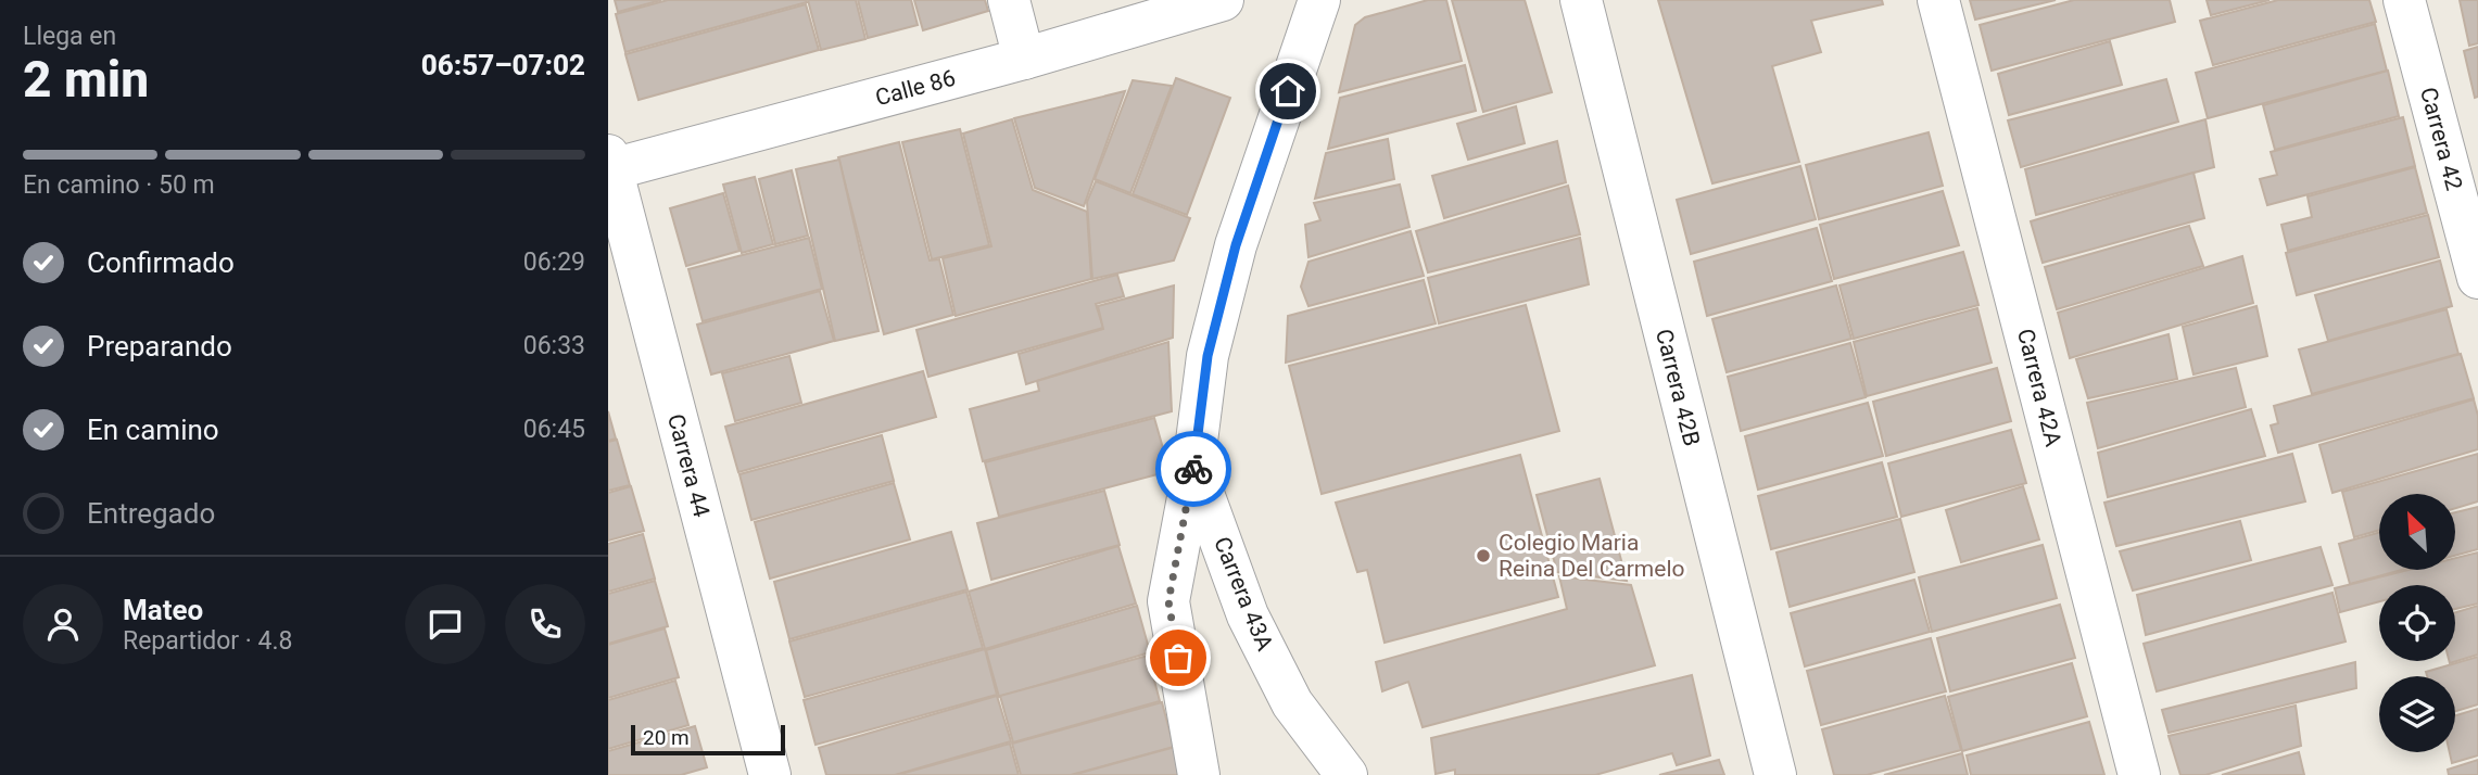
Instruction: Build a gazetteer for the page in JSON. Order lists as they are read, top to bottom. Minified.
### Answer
{"streets":{"street":["Calle 86","Carrera 42","Carrera 42B","Carrera 42A","Carrera 44","Carrera 43A"]},"crossings":[["Calle 86","Carrera 44"]],"places":["Colegio Maria Reina Del Carmelo"],"scale_bar":"20 m","north":"top left","page":{"heading":["2 min","Llega en","06:57–07:02"],"panel":["Mateo","Repartidor · 4.8"],"bar":"En camino · 50 m","list":[["Confirmado","06:29"],["Preparando","06:33"],["En camino","06:45"],"Entregado"],"scale":"20 m"}}
